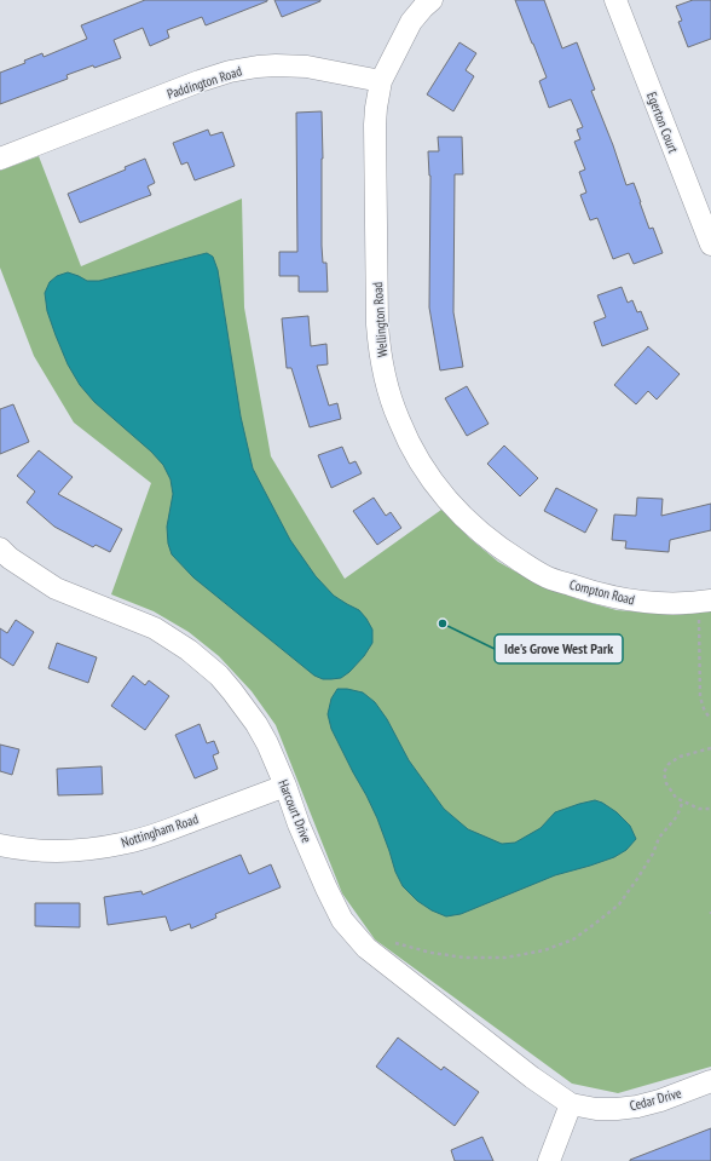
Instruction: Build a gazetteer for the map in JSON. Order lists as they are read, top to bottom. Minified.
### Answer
{"streets":{"street":["Paddington Road","Egerton Court","Wellington Road","Compton Road","Harcourt Drive","Nottingham Road","Cedar Drive"]},"crossings":[["Paddington Road","Wellington Road"],["Wellington Road","Compton Road"],["Harcourt Drive","Nottingham Road"],["Harcourt Drive","Cedar Drive"]],"places":["Ide's Grove West Park"]}
